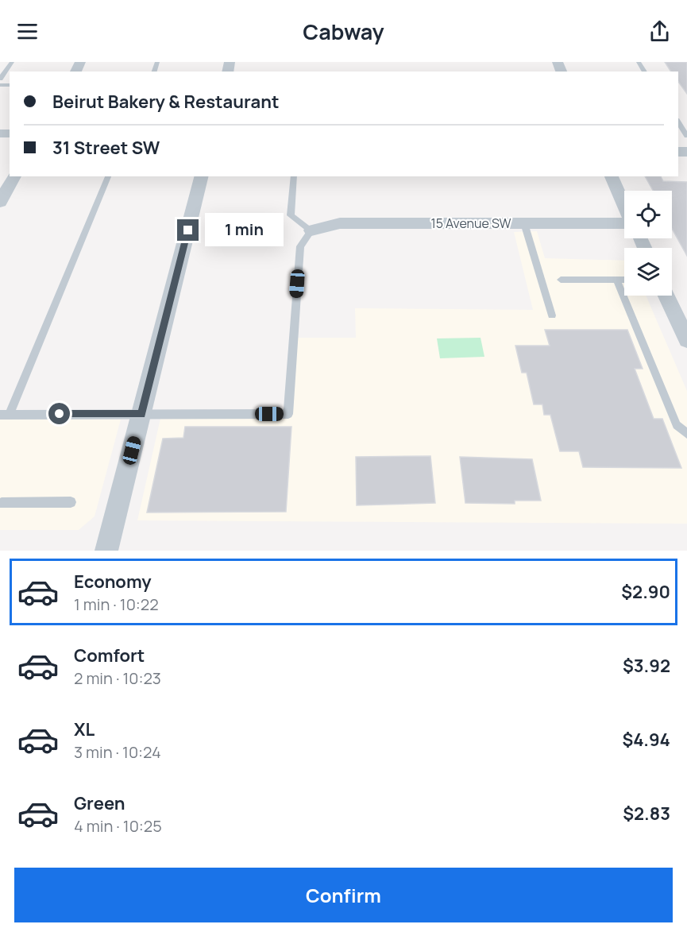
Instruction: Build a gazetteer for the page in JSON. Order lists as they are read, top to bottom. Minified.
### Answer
{"streets":{"street":["15 Avenue SW"]},"page":{"header":"Cabway","banner":["Beirut Bakery & Restaurant","31 Street SW"],"bubble":"1 min","list":[{"name":"Economy","note":"1 min · 10:22","value":"$2.90"},{"name":"Comfort","note":"2 min · 10:23","value":"$3.92"},{"name":"XL","note":"3 min · 10:24","value":"$4.94"},{"name":"Green","note":"4 min · 10:25","value":"$2.83"}],"buttons":"Confirm"}}
